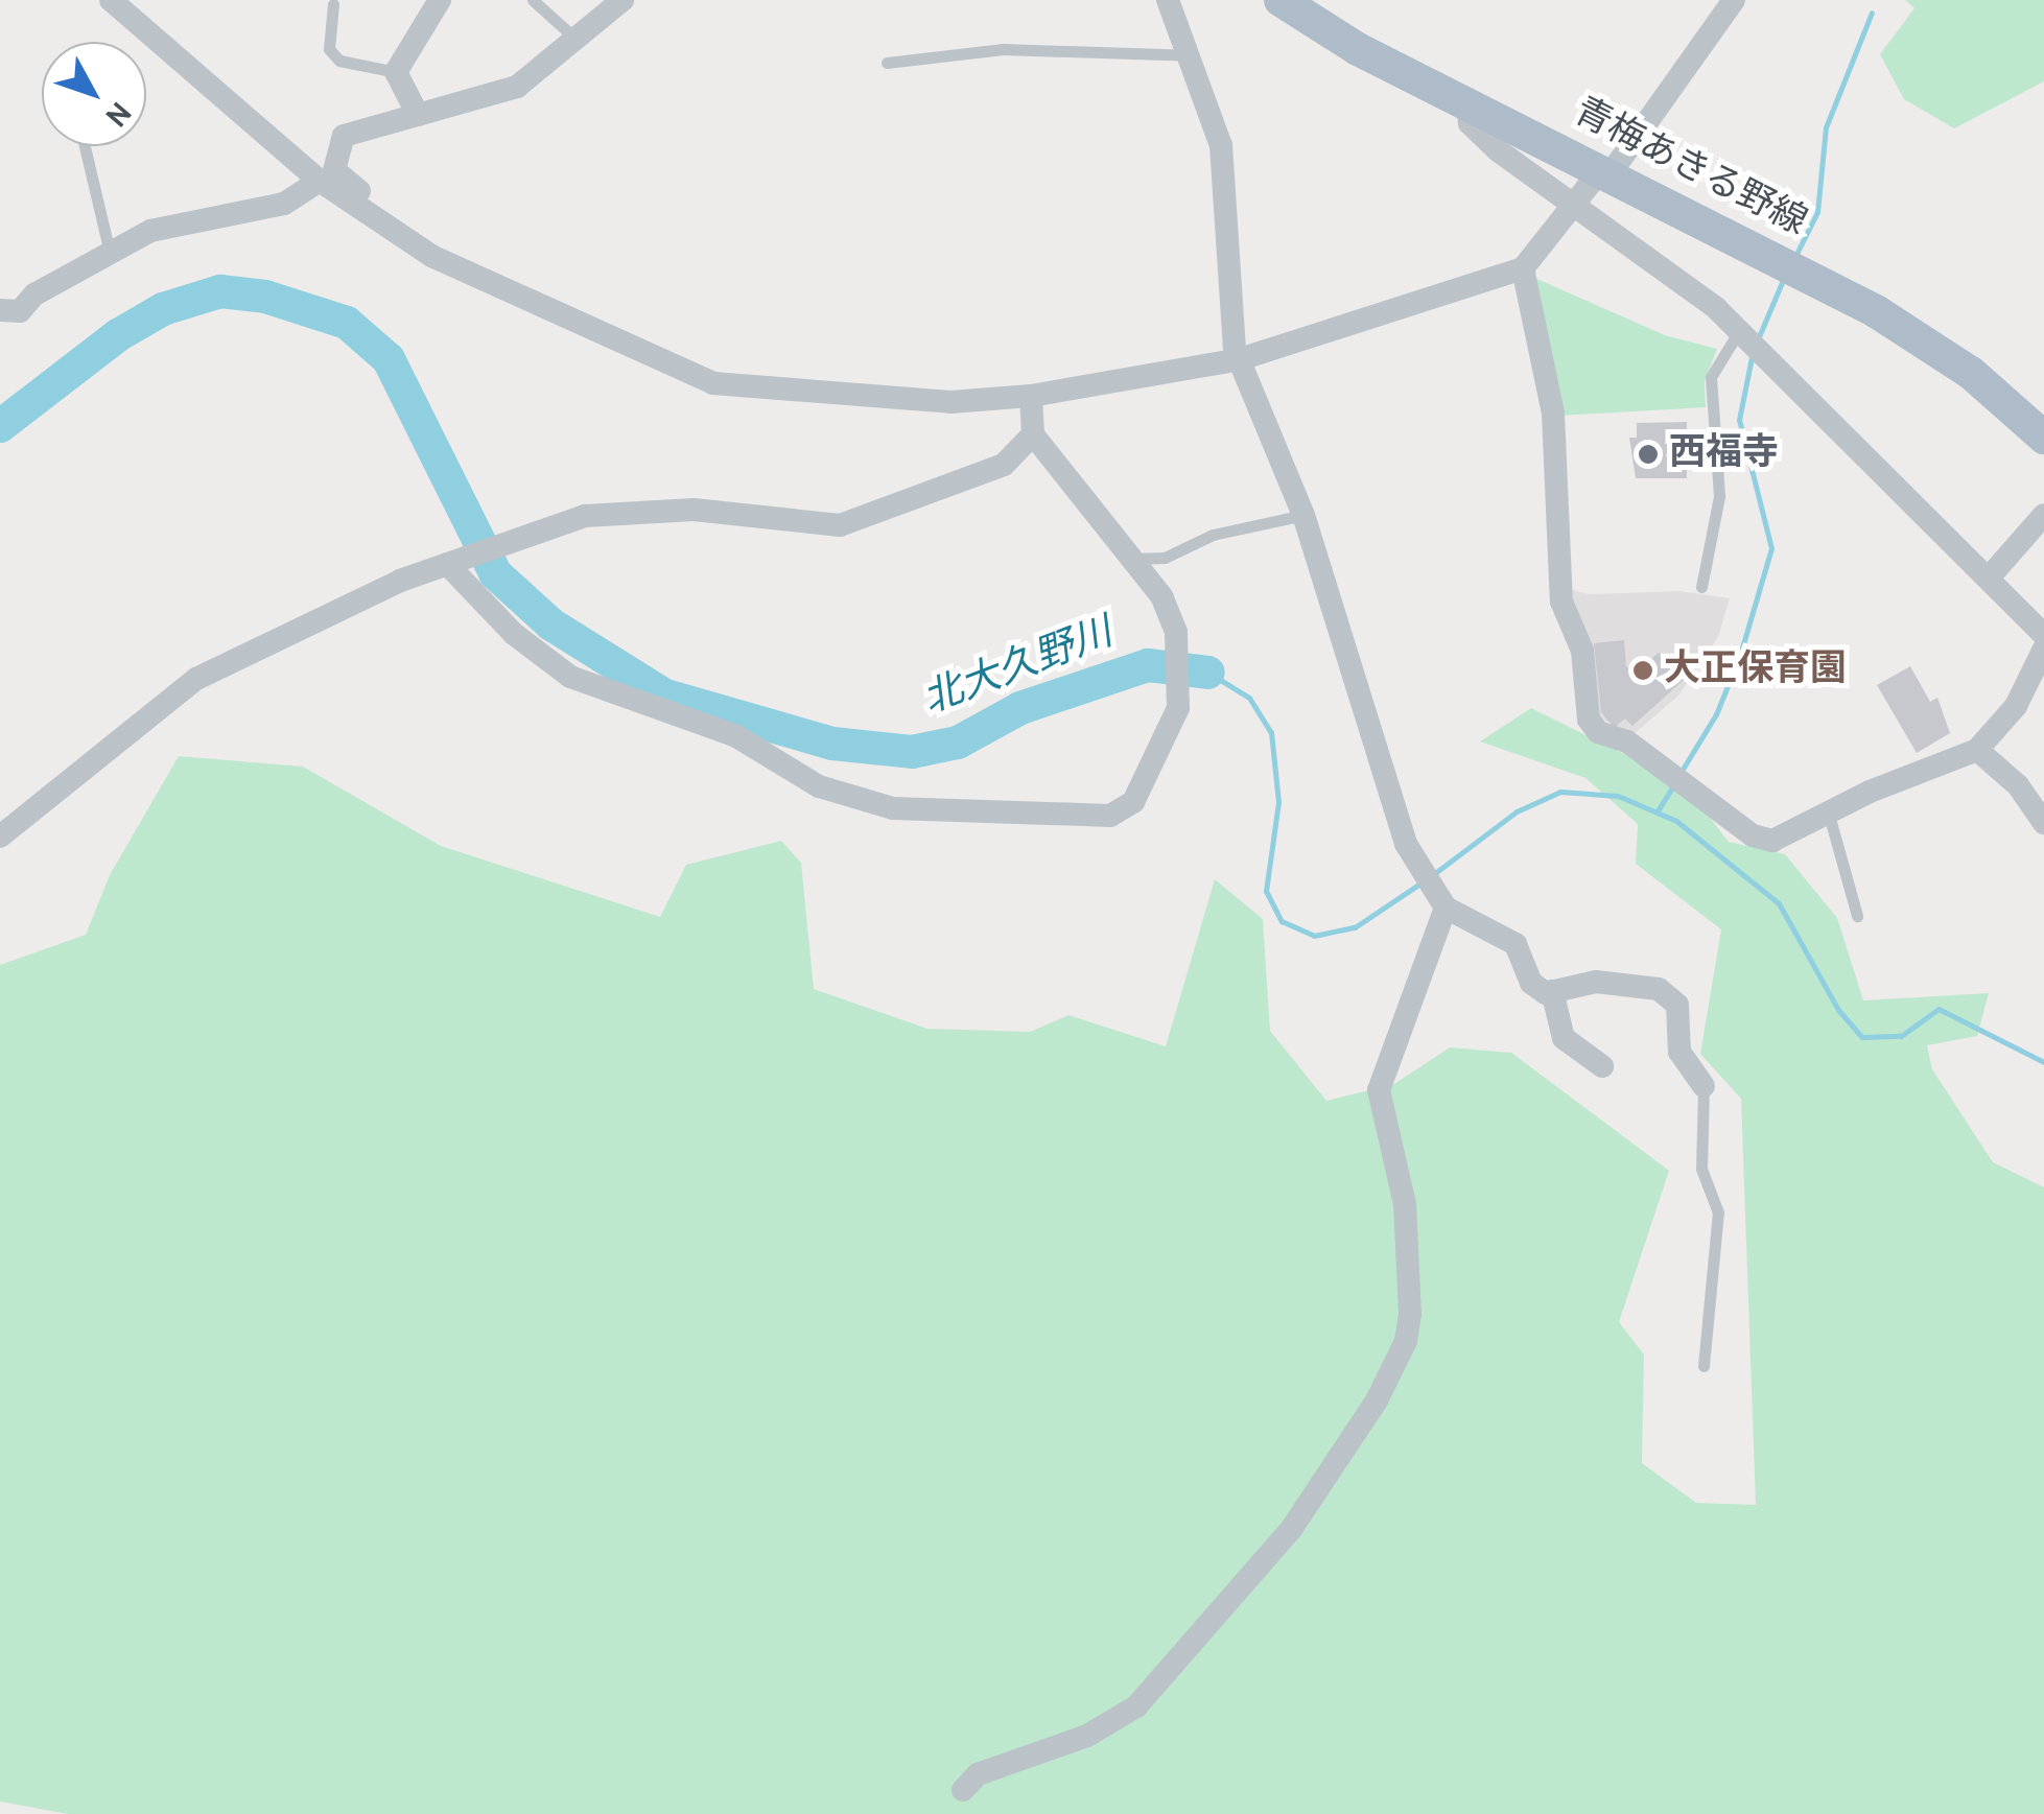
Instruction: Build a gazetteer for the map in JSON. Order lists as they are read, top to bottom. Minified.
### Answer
{"streets":{"main road":["青梅あきる野線"]},"water":["北大久野川"],"places":["西福寺","大正保育園"],"north":"bottom right"}
